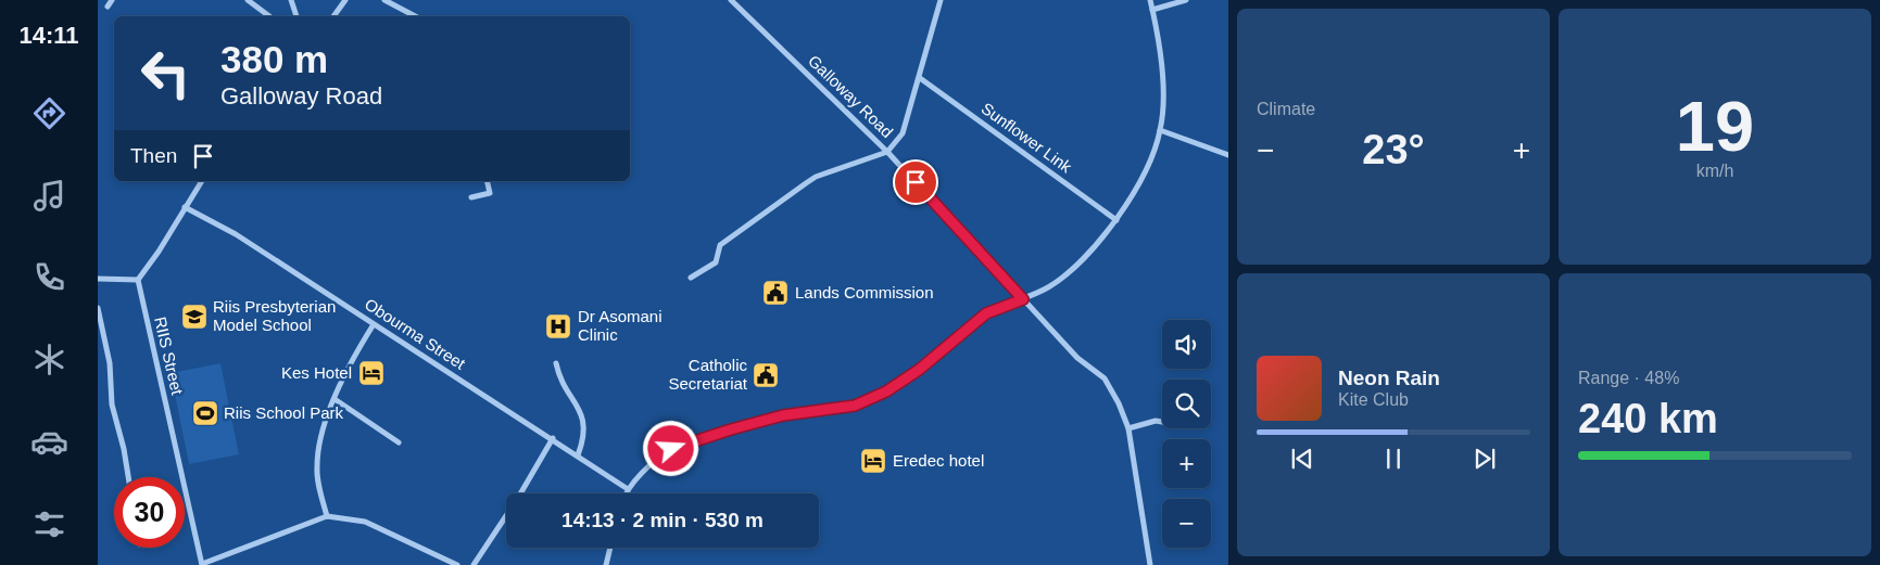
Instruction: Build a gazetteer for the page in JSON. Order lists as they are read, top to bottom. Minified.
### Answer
{"streets":{"street":["Galloway Road","Sunflower Link","Obourma Street","RIIS Street"]},"places":{"public building":["Lands Commission","Catholic Secretariat"],"school or university":["Riis Presbyterian Model School"],"hospital":["Dr Asomani Clinic"],"hotel":["Kes Hotel","Eredec hotel"],"sports":["Riis School Park"]},"page":{"tabs":"14:11","tile":["Climate",["19","km/h"],["Range · 48%","240 km"]],"turn":["380 m","Galloway Road"],"heat":["−","23°","+"],"then":"Then","map_buttons":["+","−"],"song":["Neon Rain","Kite Club"],"limit":"30","trip":"14:13 · 2 min · 530 m"}}
